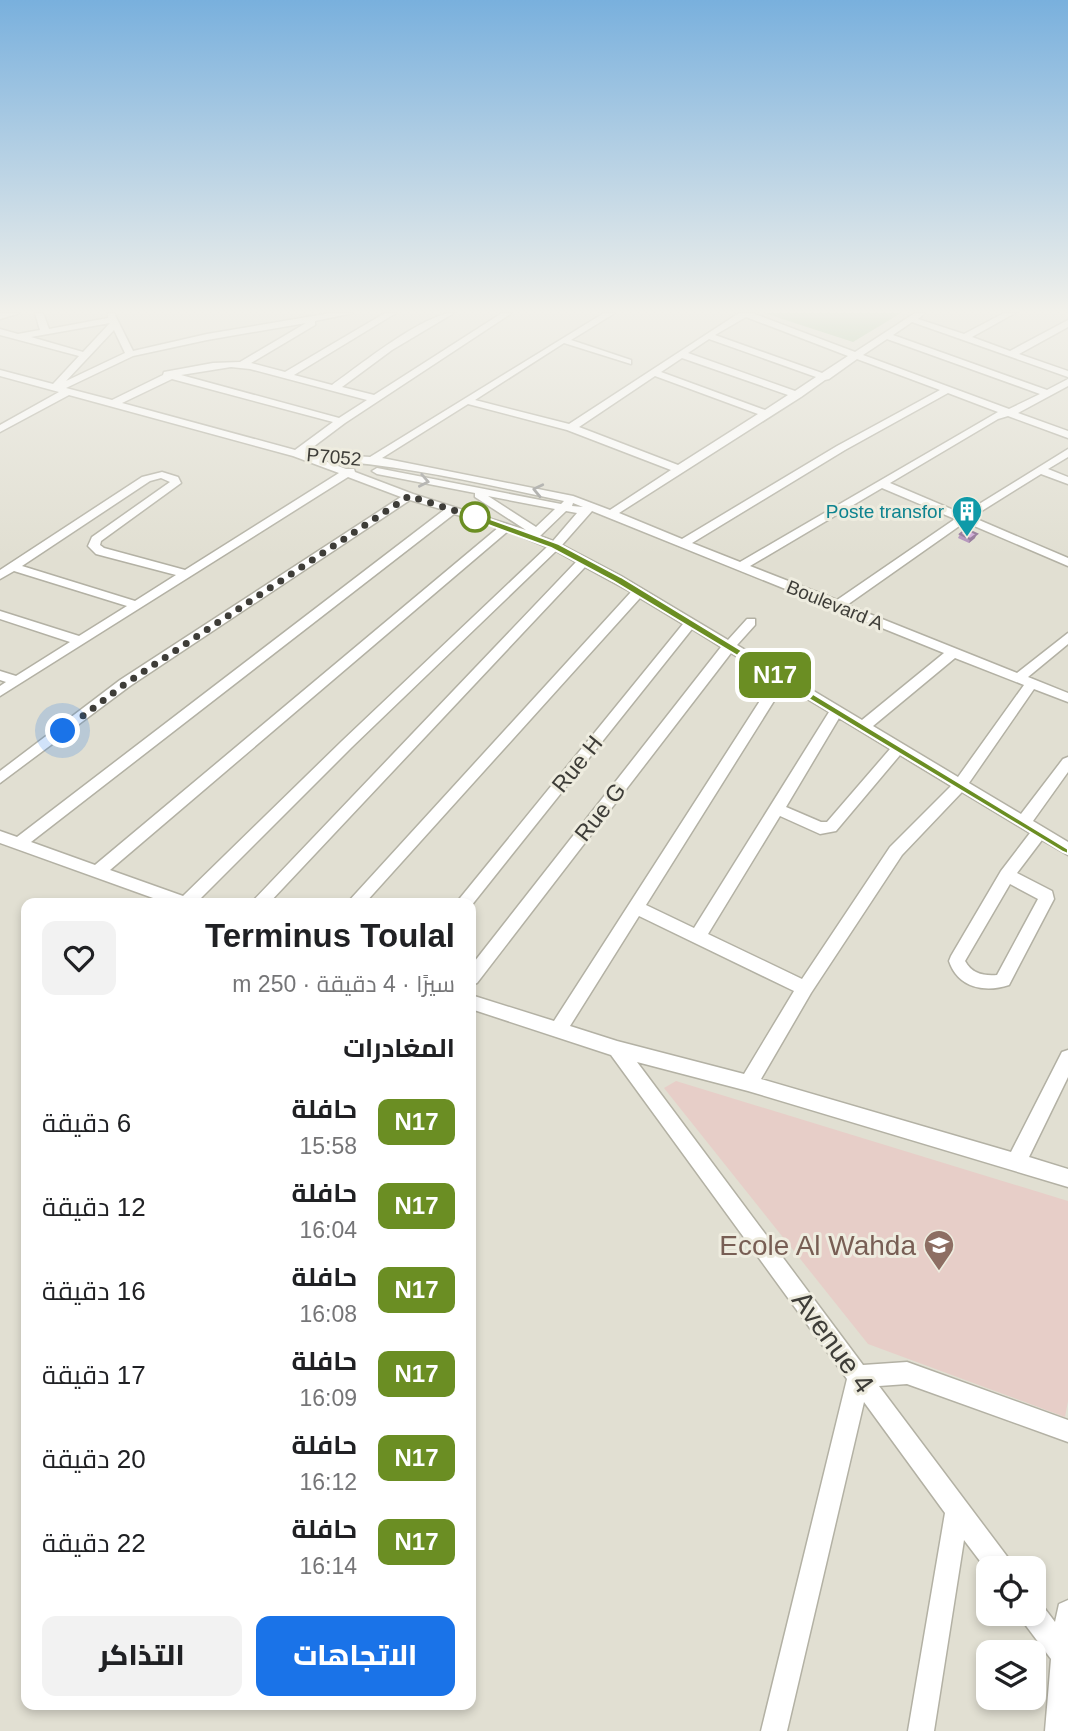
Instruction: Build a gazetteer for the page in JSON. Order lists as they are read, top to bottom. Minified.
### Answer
{"streets":{"street":["P7052","Boulevard A","Rue H","Rue G","Avenue 4"]},"crossings":[["P7052","Boulevard A"]],"places":{"building":["Poste transfor"],"school or university":["Ecole Al Wahda"]},"lines":["bus line N17"],"page":{"on_map":"N17","heading":[["Terminus Toulal","سيرًا · 4 دقيقة · 250 m"],"المغادرات"],"list":[{"mark":"N17","name":"حافلة","note":"15:58","value":"6 دقيقة"},{"mark":"N17","name":"حافلة","note":"16:04","value":"12 دقيقة"},{"mark":"N17","name":"حافلة","note":"16:08","value":"16 دقيقة"},{"mark":"N17","name":"حافلة","note":"16:09","value":"17 دقيقة"},{"mark":"N17","name":"حافلة","note":"16:12","value":"20 دقيقة"},{"mark":"N17","name":"حافلة","note":"16:14","value":"22 دقيقة"}],"buttons":["الاتجاهات","التذاكر"]}}
